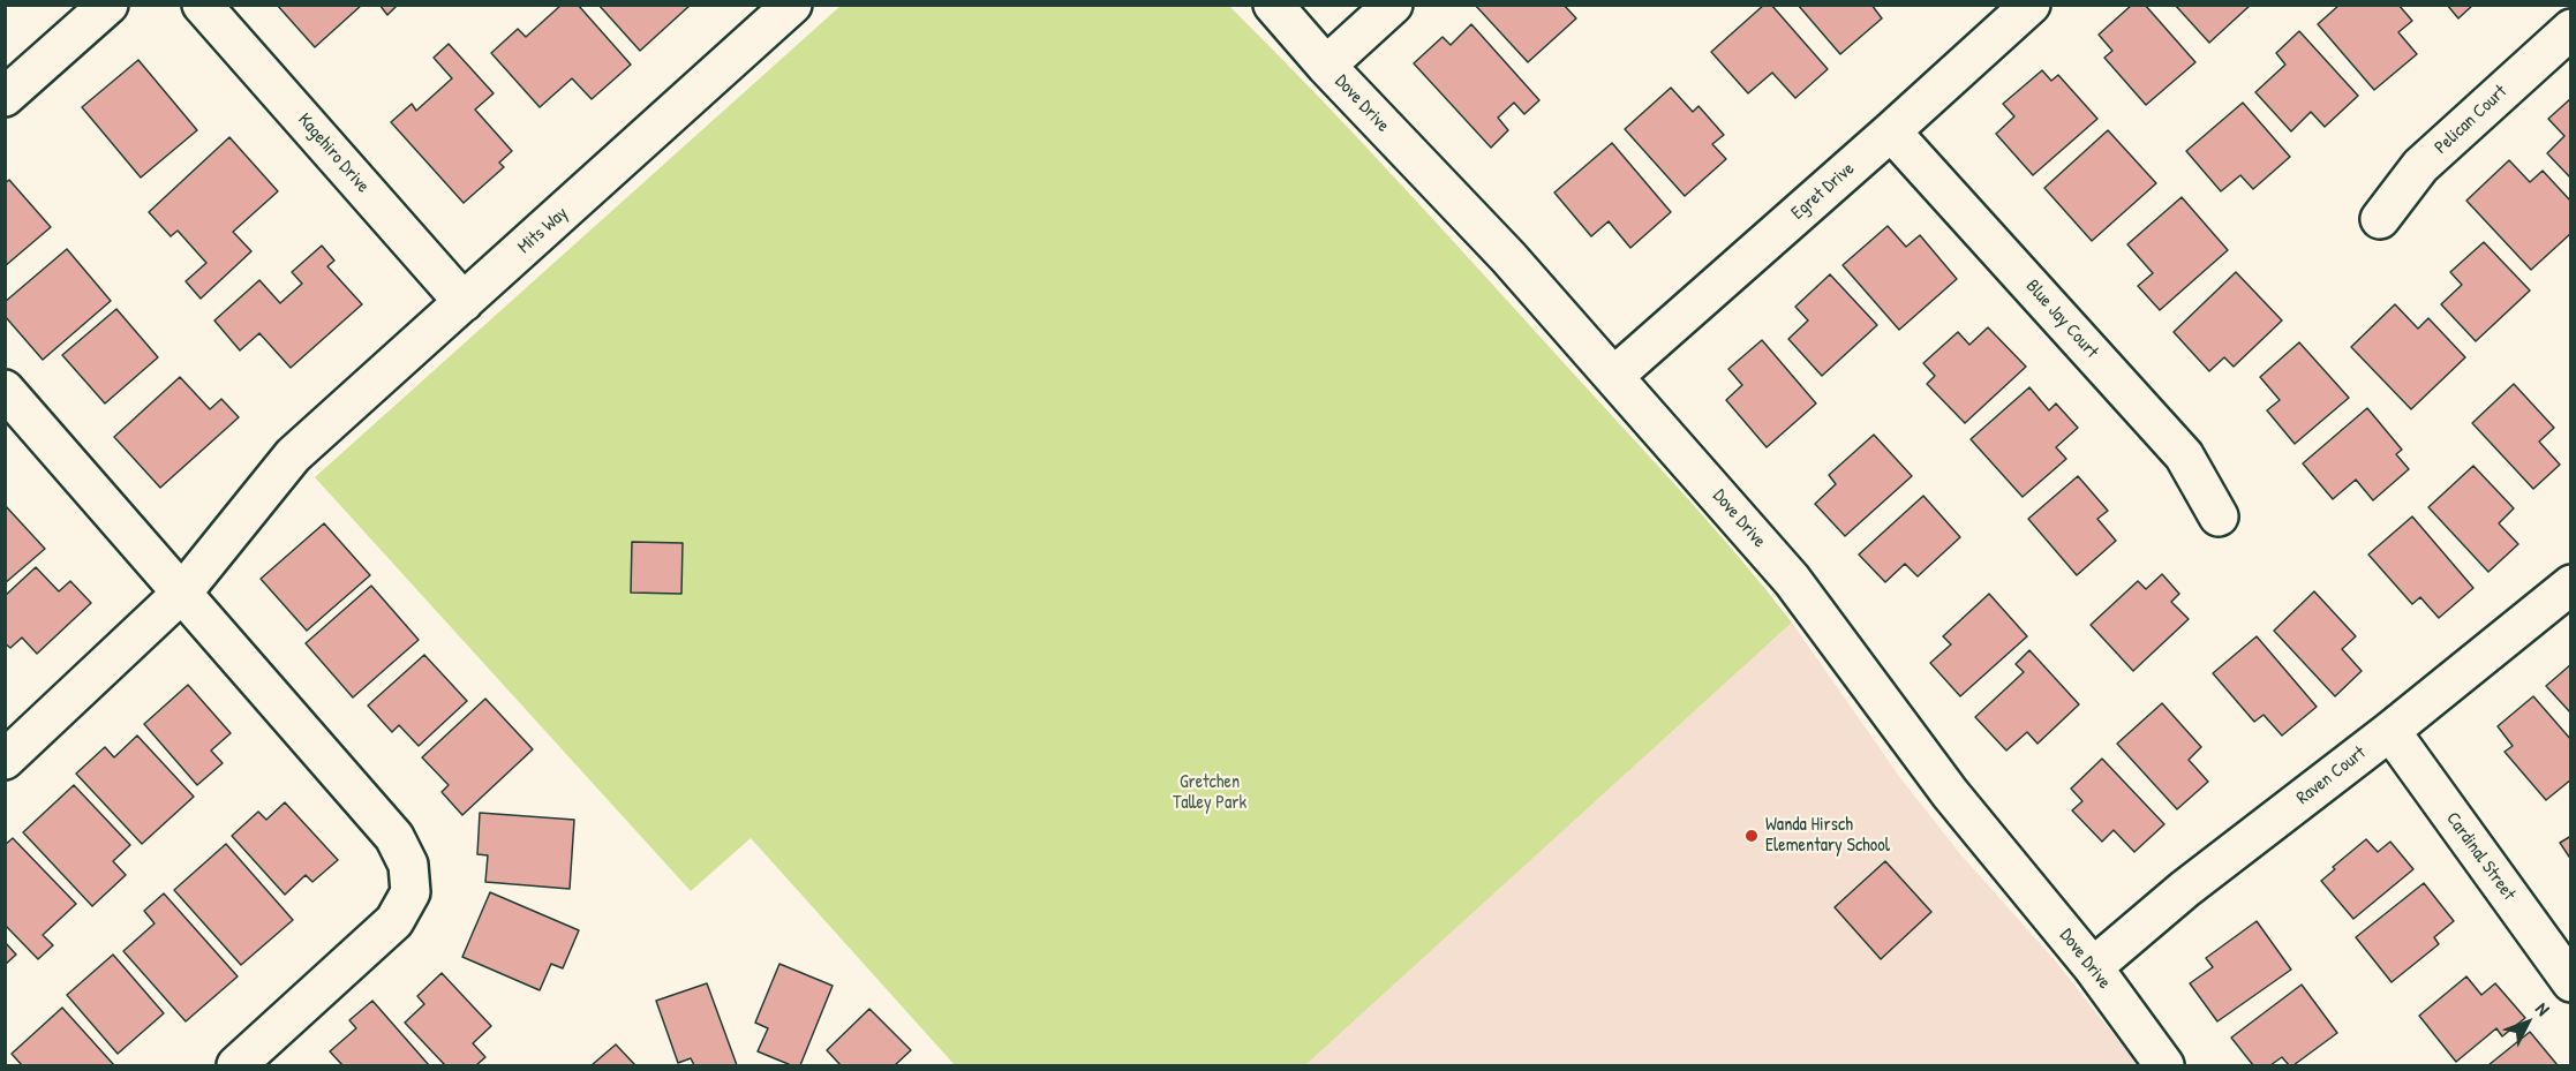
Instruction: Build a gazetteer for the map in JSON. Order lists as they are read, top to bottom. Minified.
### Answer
{"streets":{"street":["Dove Drive","Pelican Court","Kagehiro Drive","Egret Drive","Mits Way","Blue Jay Court","Raven Court","Cardinal Street"]},"crossings":[["Dove Drive","Egret Drive"],["Dove Drive","Raven Court"],["Kagehiro Drive","Mits Way"],["Egret Drive","Blue Jay Court"],["Raven Court","Cardinal Street"]],"parks":["Gretchen Talley Park"],"places":["Wanda Hirsch Elementary School"],"north":"top right"}
